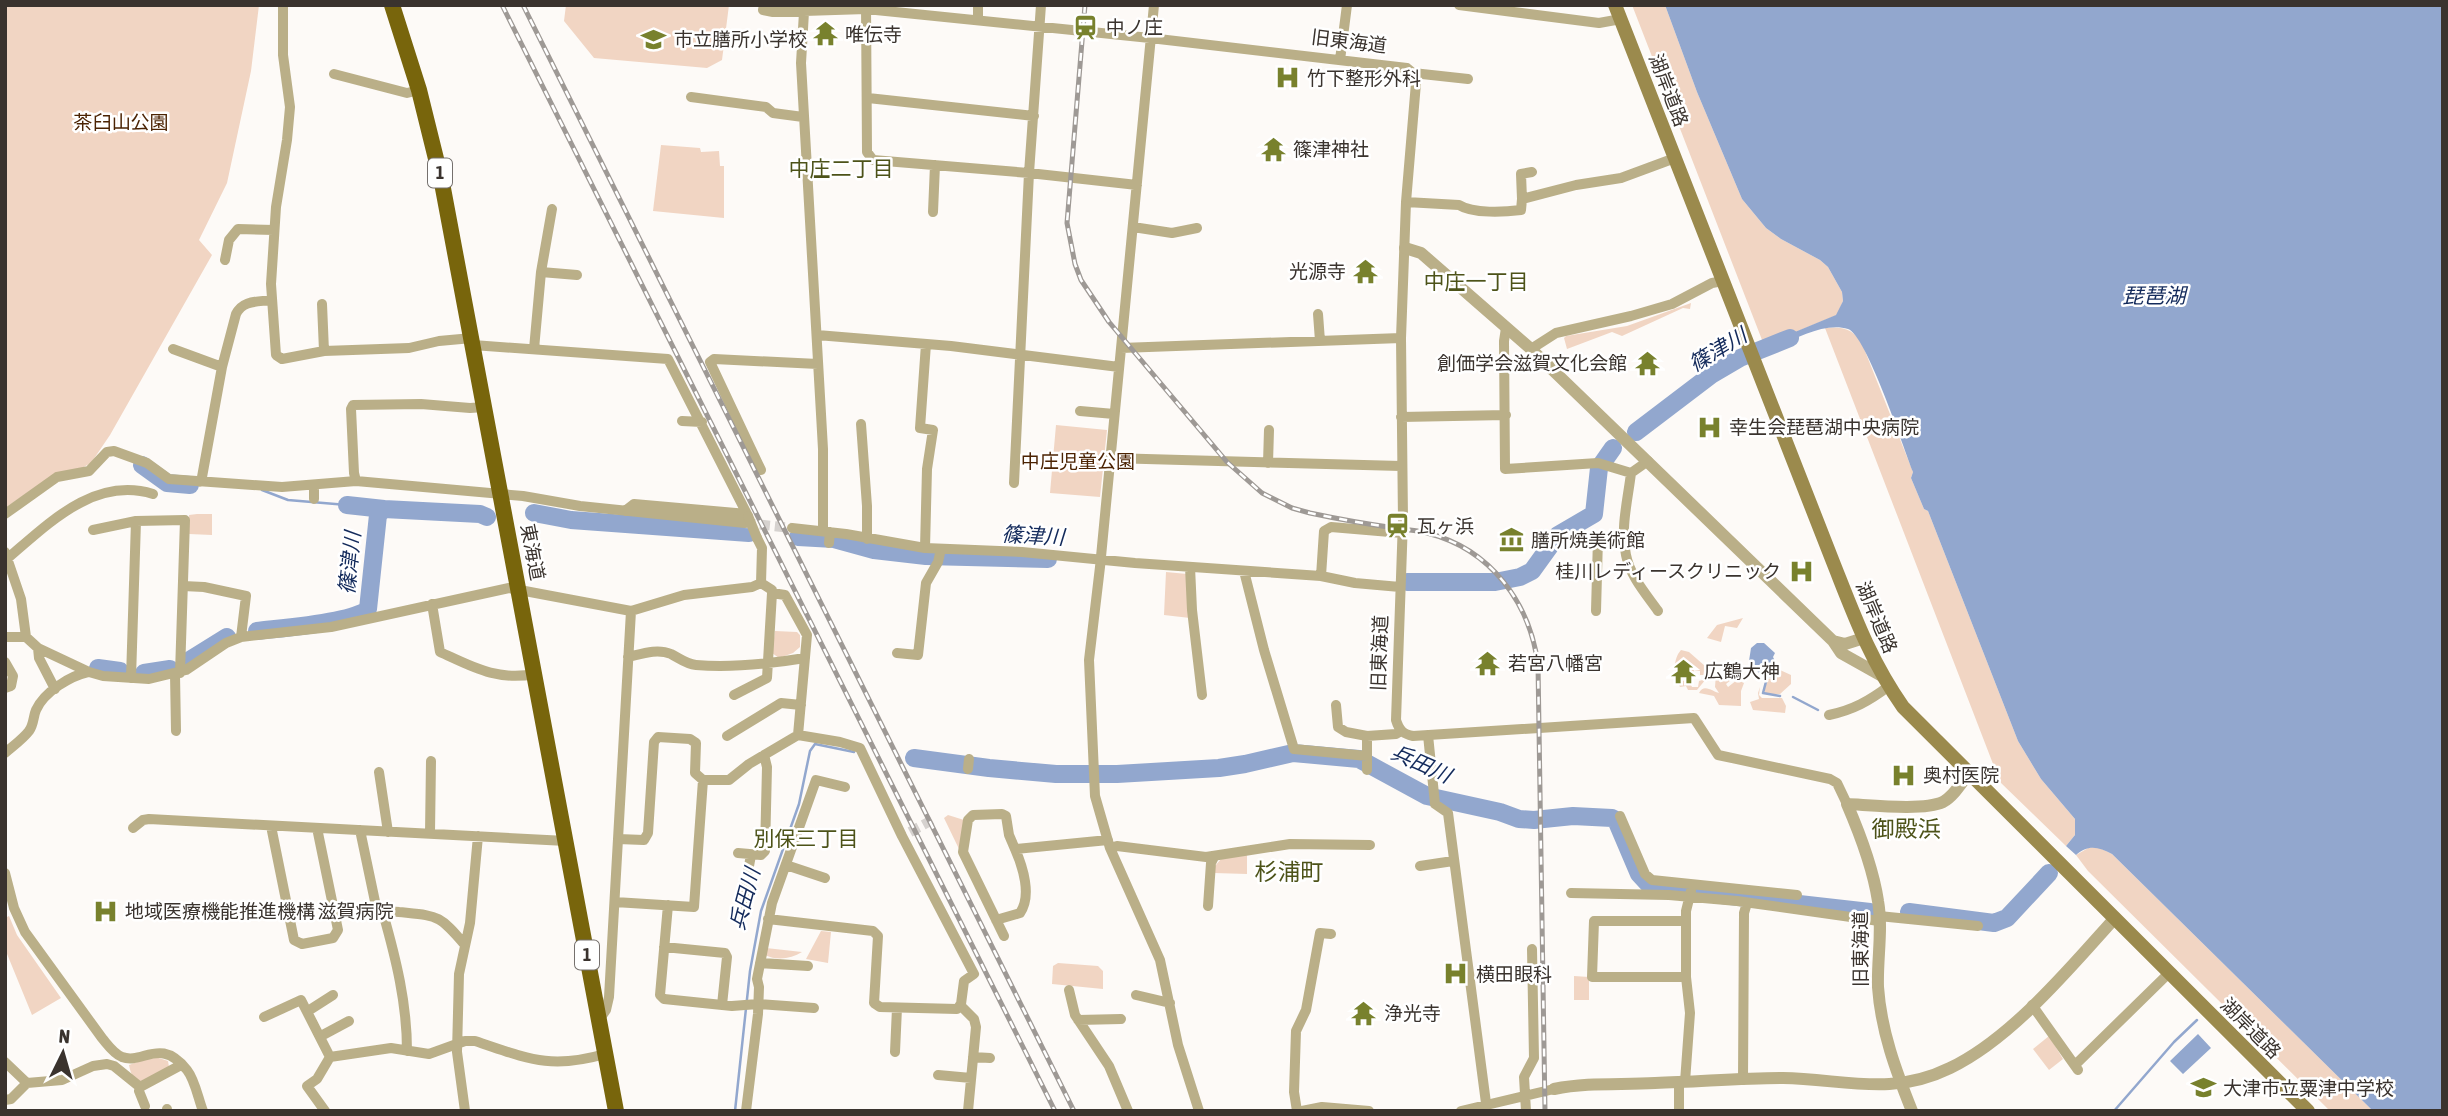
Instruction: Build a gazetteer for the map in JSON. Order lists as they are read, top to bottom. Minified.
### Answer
{"streets":{"highway":["1","東海道"],"main road":["湖岸道路"],"street":["旧東海道"]},"districts":["中庄二丁目","中庄一丁目","御殿浜","別保三丁目","杉浦町"],"water":["琵琶湖","篠津川","兵田川"],"parks":["茶臼山公園","中庄児童公園"],"places":{"station":["中ノ庄","瓦ヶ浜"],"temple":["唯伝寺","篠津神社","光源寺","創価学会滋賀文化会館","若宮八幡宮","広鶴大神","浄光寺"],"school or university":["市立膳所小学校","大津市立粟津中学校"],"hospital":["竹下整形外科","幸生会琵琶湖中央病院","桂川レディースクリニック","奥村医院","地域医療機能推進機構 滋賀病院","横田眼科"],"museum":["膳所焼美術館"]},"north":"top"}
